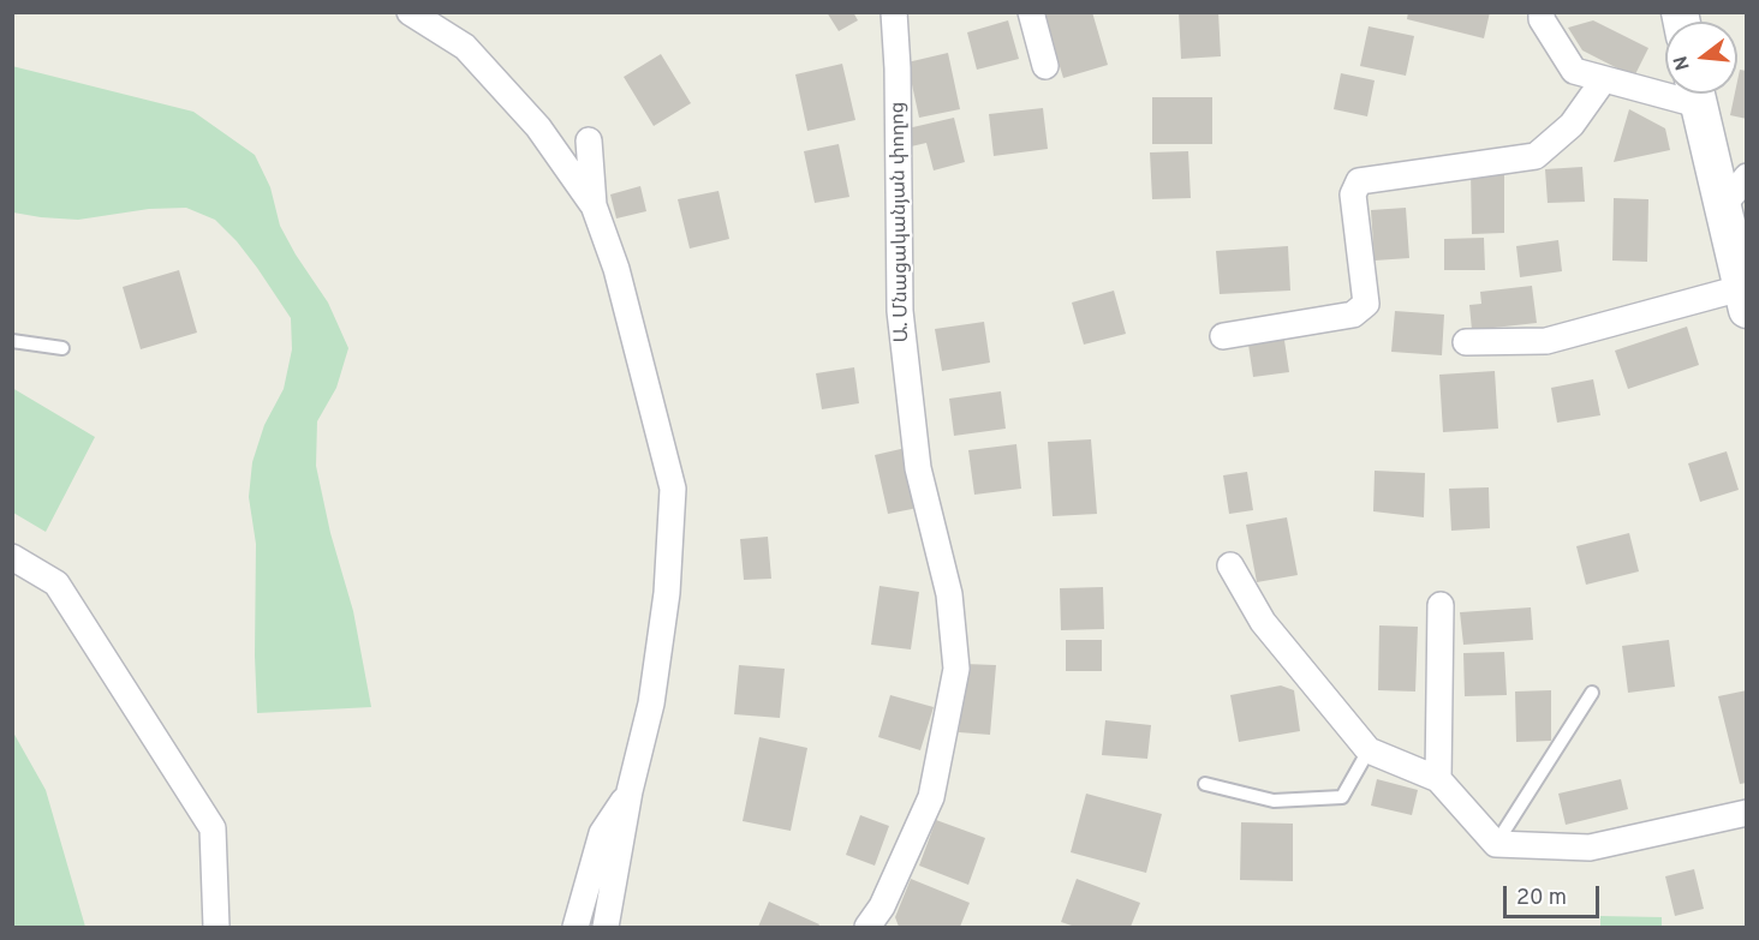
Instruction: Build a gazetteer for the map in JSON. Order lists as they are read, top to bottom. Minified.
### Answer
{"streets":{"street":["Ա. Մնացականյան փողոց"]},"scale_bar":"20 m","north":"left"}
